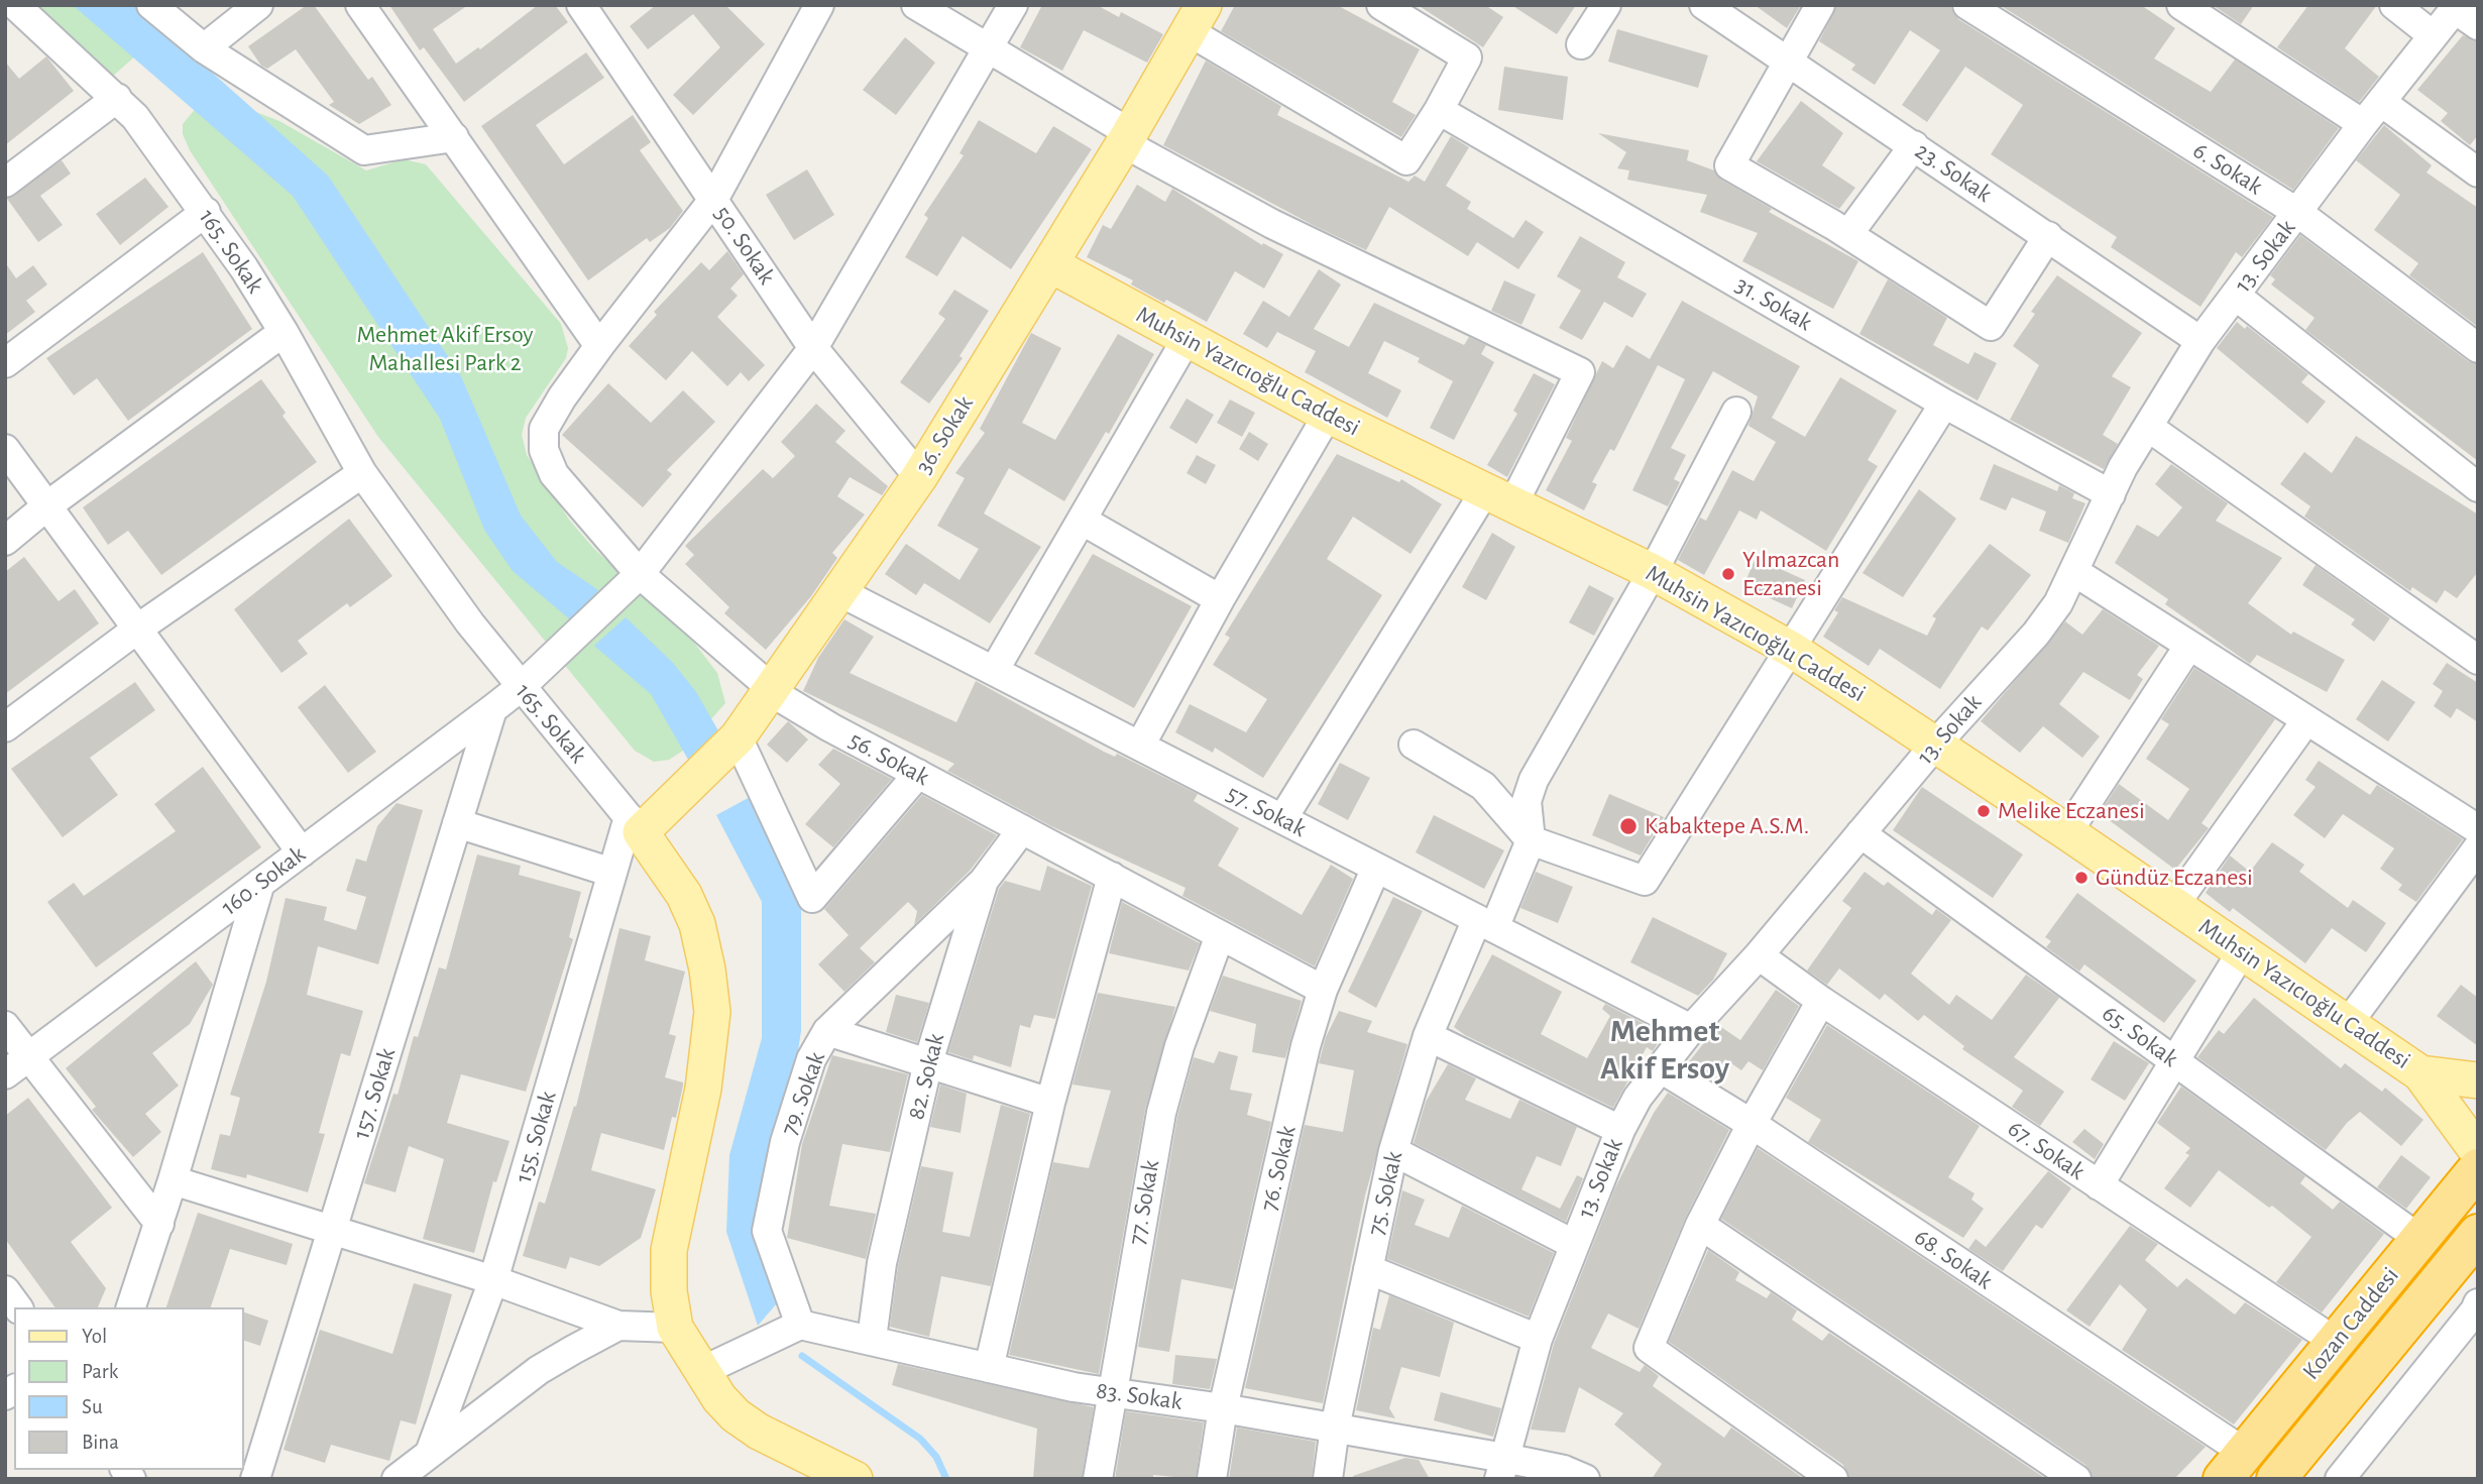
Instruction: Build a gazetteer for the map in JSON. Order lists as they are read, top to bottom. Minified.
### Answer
{"streets":{"highway":["Kozan Caddesi"],"main road":["165. Sokak","Muhsin Yazıcıoğlu Caddesi","36. Sokak"],"street":["6. Sokak","23. Sokak","50. Sokak","13. Sokak","31. Sokak","56. Sokak","57. Sokak","160. Sokak","65. Sokak","82. Sokak","157. Sokak","79. Sokak","155. Sokak","67. Sokak","76. Sokak","75. Sokak","77. Sokak","68. Sokak","83. Sokak"]},"crossings":[["6. Sokak","13. Sokak"],["23. Sokak","13. Sokak"],["50. Sokak","36. Sokak"],["50. Sokak","160. Sokak"],["165. Sokak","36. Sokak"],["165. Sokak","160. Sokak"],["165. Sokak","155. Sokak"],["13. Sokak","31. Sokak"],["13. Sokak","Muhsin Yazıcıoğlu Caddesi"],["13. Sokak","57. Sokak"],["13. Sokak","65. Sokak"],["13. Sokak","67. Sokak"],["13. Sokak","68. Sokak"],["13. Sokak","83. Sokak"],["Muhsin Yazıcıoğlu Caddesi","36. Sokak"],["36. Sokak","56. Sokak"],["36. Sokak","57. Sokak"],["36. Sokak","155. Sokak"],["56. Sokak","160. Sokak"],["56. Sokak","82. Sokak"],["56. Sokak","76. Sokak"],["56. Sokak","77. Sokak"],["57. Sokak","76. Sokak"],["57. Sokak","75. Sokak"],["160. Sokak","157. Sokak"],["65. Sokak","Kozan Caddesi"],["82. Sokak","79. Sokak"],["82. Sokak","83. Sokak"],["79. Sokak","83. Sokak"],["67. Sokak","Kozan Caddesi"],["76. Sokak","83. Sokak"],["75. Sokak","83. Sokak"],["77. Sokak","83. Sokak"],["68. Sokak","Kozan Caddesi"]],"districts":["Mehmet Akif Ersoy"],"parks":["Mehmet Akif Ersoy Mahallesi Park 2"],"places":["Yılmazcan Eczanesi","Melike Eczanesi","Kabaktepe A.S.M.","Gündüz Eczanesi"],"legend":["Yol","Park","Su","Bina"]}
